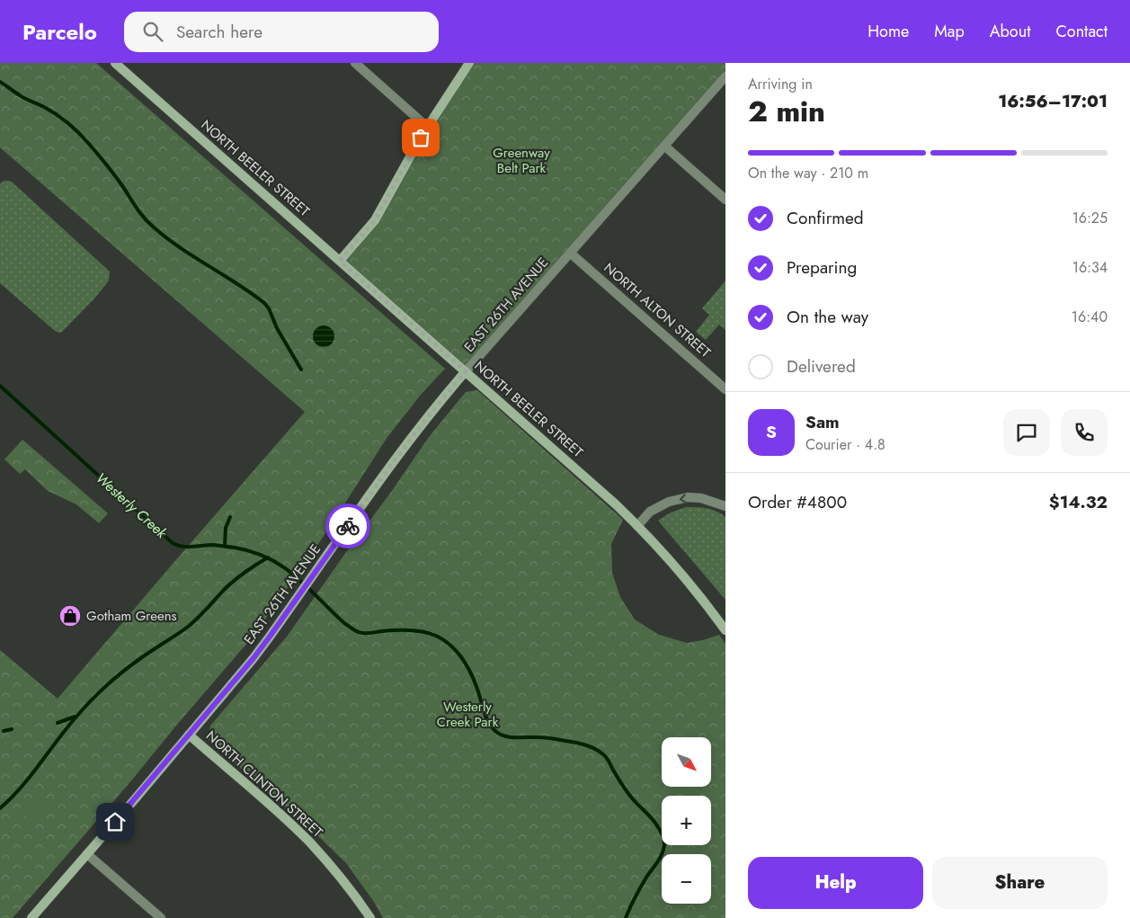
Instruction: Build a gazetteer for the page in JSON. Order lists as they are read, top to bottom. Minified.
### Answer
{"streets":{"street":["NORTH BEELER STREET","EAST 26TH AVENUE","NORTH ALTON STREET","NORTH CLINTON STREET"]},"crossings":[["NORTH BEELER STREET","EAST 26TH AVENUE"],["EAST 26TH AVENUE","NORTH ALTON STREET"],["EAST 26TH AVENUE","NORTH CLINTON STREET"]],"water":["Westerly Creek"],"parks":["Greenway Belt Park","Westerly Creek Park"],"places":{"shop":["Gotham Greens"]},"north":"bottom right","page":{"header":"Parcelo","search":"Search here","nav":["Home","Map","About","Contact"],"heading":["2 min","Arriving in","16:56–17:01"],"panel":["Sam","Courier · 4.8","Order #4800","$14.32"],"bar":"On the way · 210 m","list":[["Confirmed","16:25"],["Preparing","16:34"],["On the way","16:40"],"Delivered"],"round":"S","map_buttons":["+","−"],"buttons":["Help","Share"]}}
